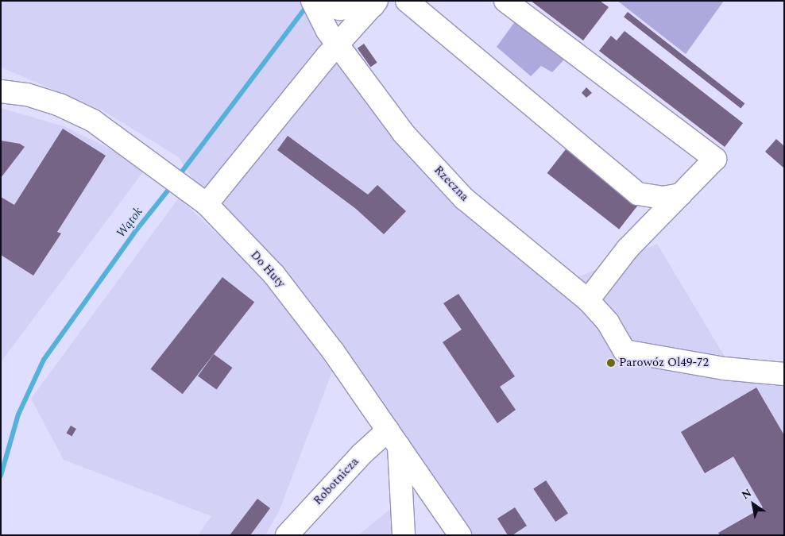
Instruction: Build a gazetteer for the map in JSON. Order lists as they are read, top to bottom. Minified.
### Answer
{"streets":{"street":["Rzeczna","Do Huty","Robotnicza"]},"crossings":[["Do Huty","Robotnicza"]],"water":["Wątok"],"places":["Parowóz Ol49-72"],"north":"top left"}
